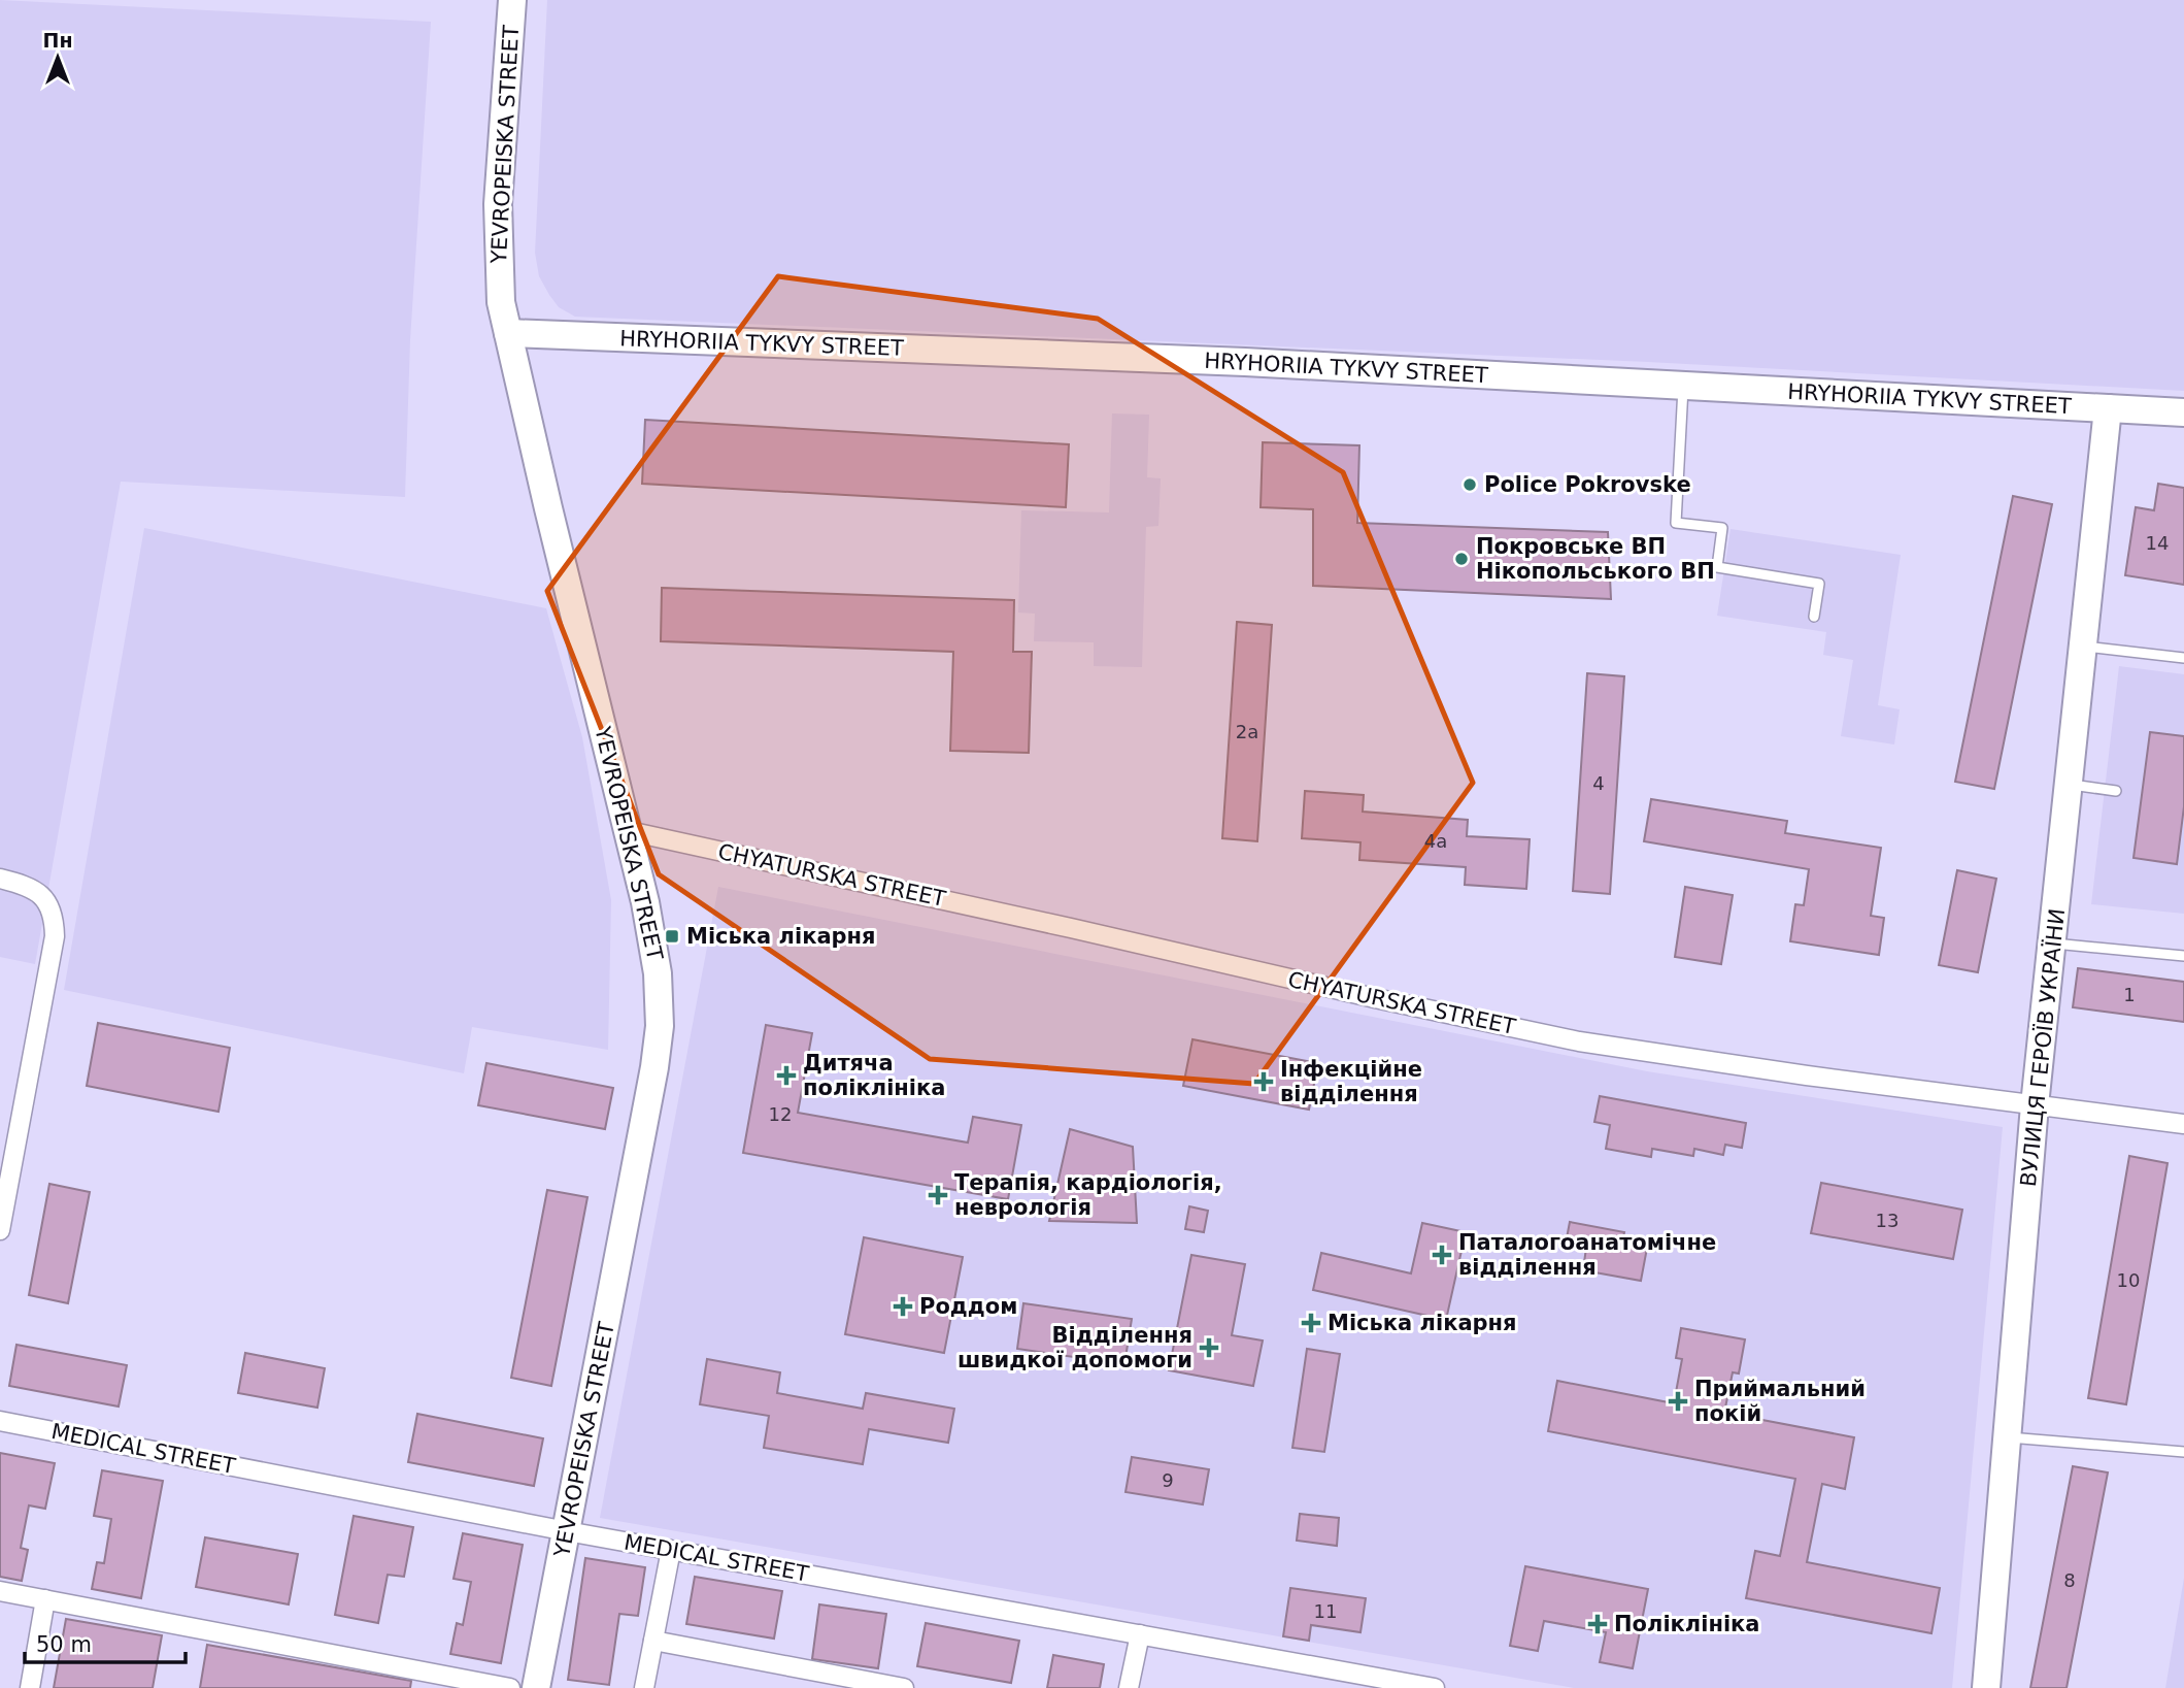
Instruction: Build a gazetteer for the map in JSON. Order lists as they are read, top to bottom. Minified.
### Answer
{"streets":{"street":["YEVROPEISKA STREET","HRYHORIIA TYKVY STREET","CHYATURSKA STREET","ВУЛИЦЯ ГЕРОЇВ УКРАЇНИ","MEDICAL STREET"]},"crossings":[["YEVROPEISKA STREET","HRYHORIIA TYKVY STREET"],["YEVROPEISKA STREET","CHYATURSKA STREET"],["YEVROPEISKA STREET","MEDICAL STREET"],["HRYHORIIA TYKVY STREET","ВУЛИЦЯ ГЕРОЇВ УКРАЇНИ"],["CHYATURSKA STREET","ВУЛИЦЯ ГЕРОЇВ УКРАЇНИ"]],"places":{"other":["Police Pokrovske","Покровське ВП Нікопольського ВП"],"transit":["Міська лікарня"],"health":["Дитяча поліклініка","Інфекційне відділення","Терапія, кардіологія, неврологія","Паталогоанатомічне відділення","Роддом","Мiська лiкарня","Відділення швидкої допомоги","Приймальний покій","Поліклініка"]},"house_numbers":["14","2а","4","4а","1","12","13","10","9","8","11"],"scale_bar":"50 m","north":"top"}
